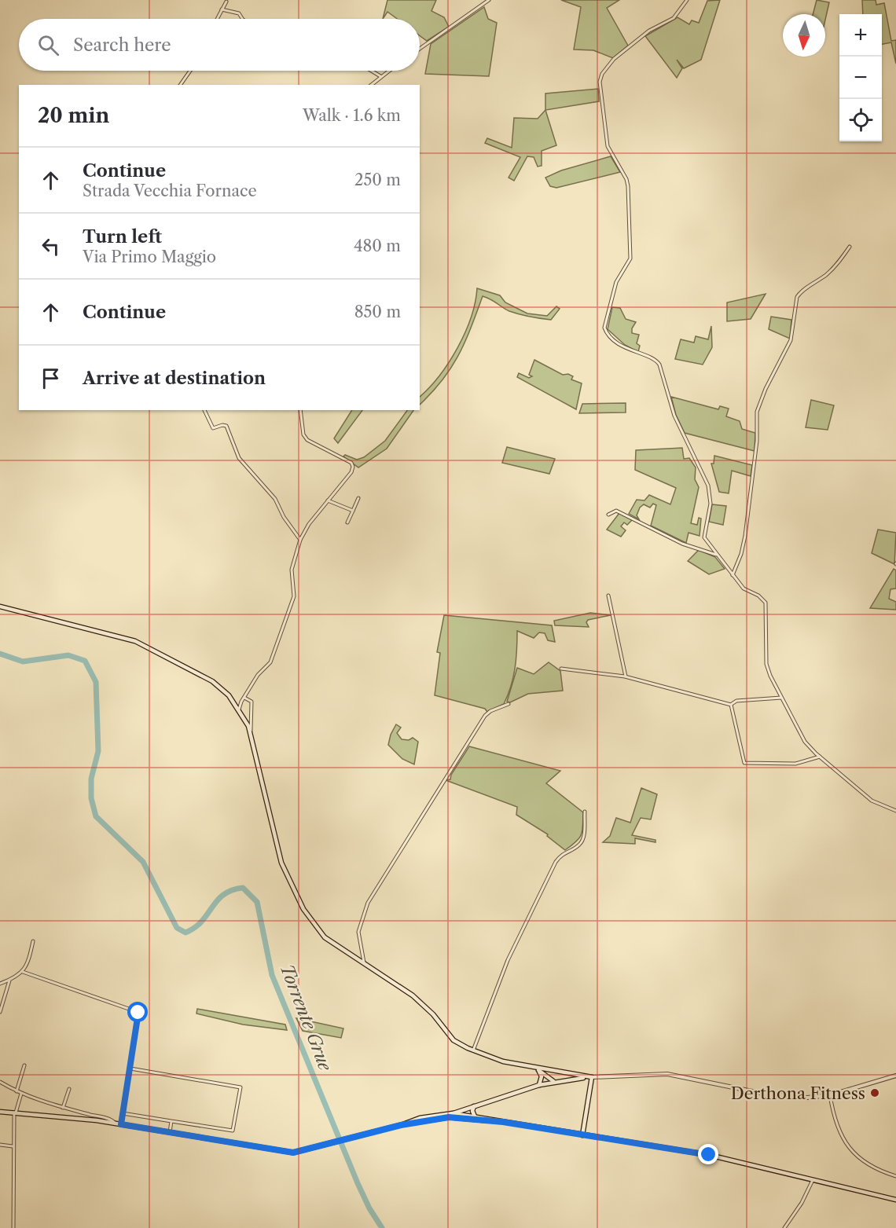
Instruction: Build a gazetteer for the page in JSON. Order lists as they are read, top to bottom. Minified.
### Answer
{"water":["Torrente Grue"],"places":["Derthona Fitness"],"north":"bottom","page":{"map_buttons":["+","−"],"search":"Search here","heading":["20 min","Walk · 1.6 km"],"list":[["Continue","Strada Vecchia Fornace","250 m"],["Turn left","Via Primo Maggio","480 m"],["Continue","850 m"],"Arrive at destination"]}}
